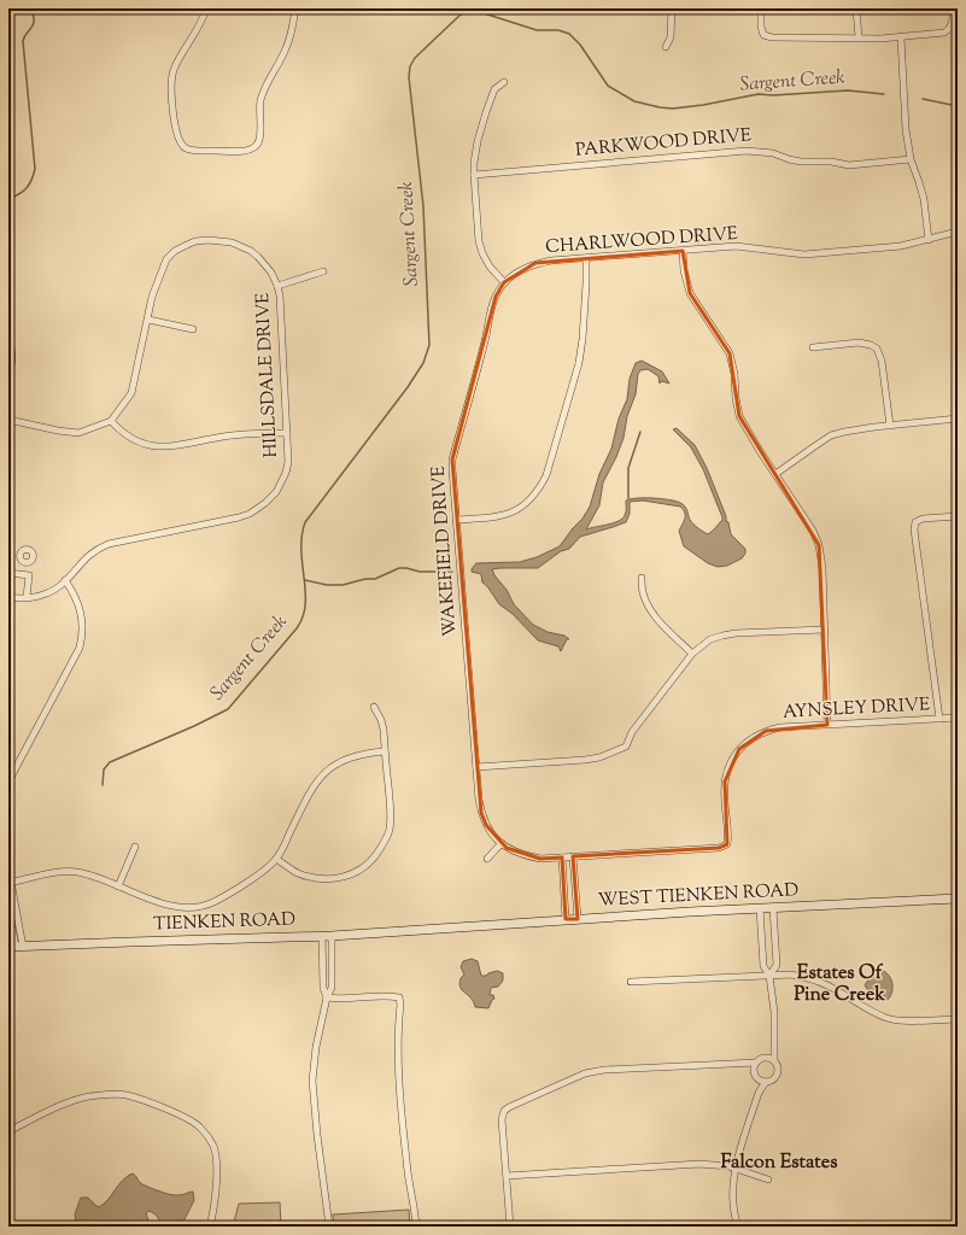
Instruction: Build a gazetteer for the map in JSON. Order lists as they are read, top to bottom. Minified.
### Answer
{"streets":{"street":["PARKWOOD DRIVE","CHARLWOOD DRIVE","HILLSDALE DRIVE","WAKEFIELD DRIVE","AYNSLEY DRIVE","WEST TIENKEN ROAD","TIENKEN ROAD"]},"crossings":[["CHARLWOOD DRIVE","WAKEFIELD DRIVE"],["WAKEFIELD DRIVE","AYNSLEY DRIVE"],["WEST TIENKEN ROAD","TIENKEN ROAD"]],"districts":["Estates Of Pine Creek","Falcon Estates"],"water":["Sargent Creek"]}
